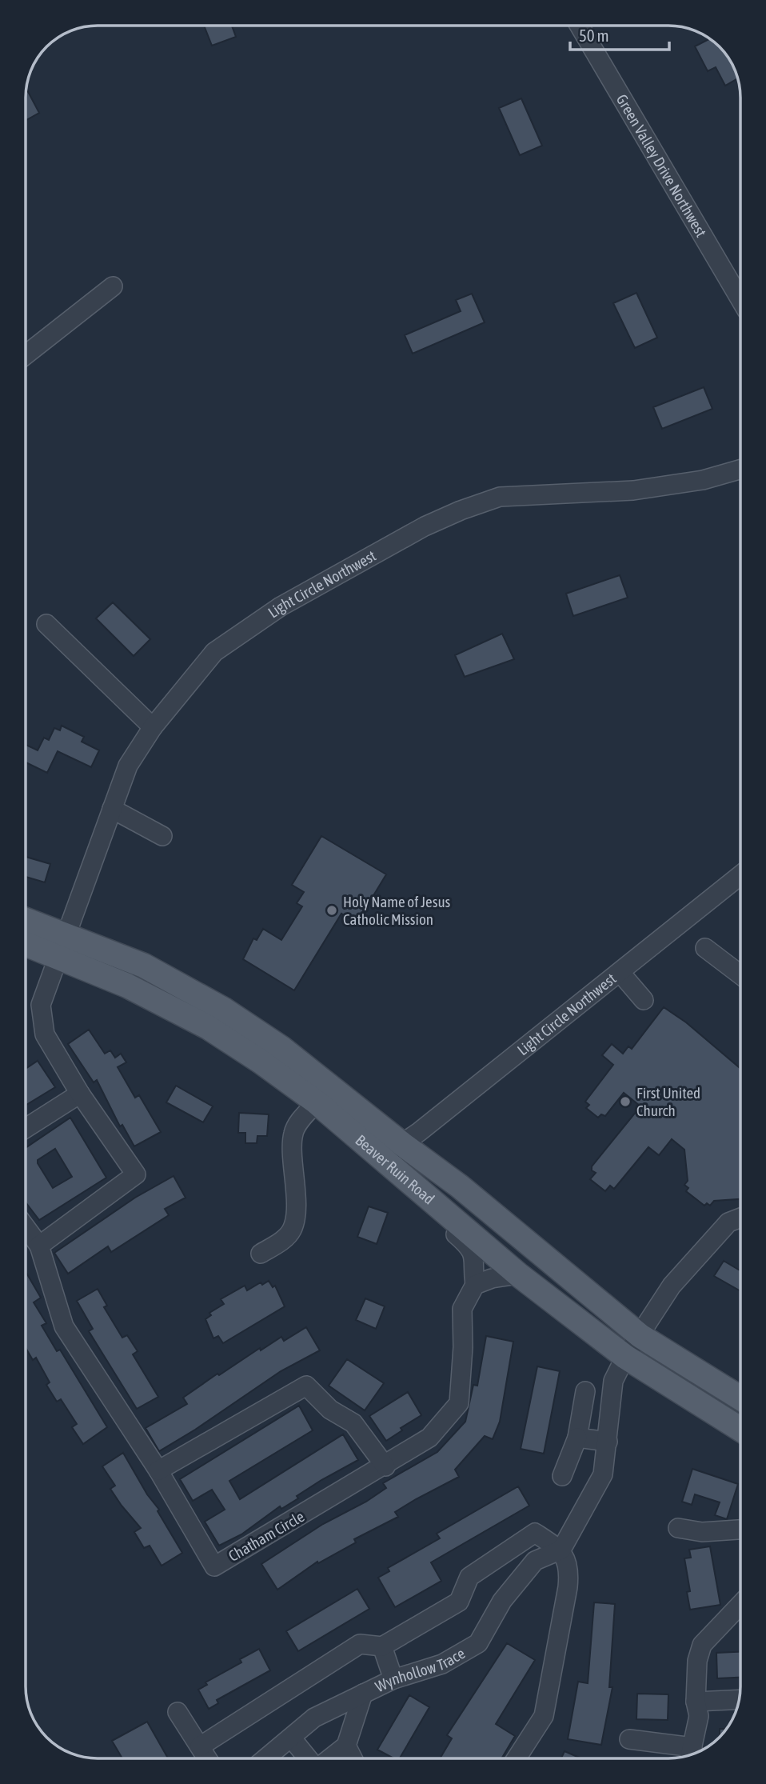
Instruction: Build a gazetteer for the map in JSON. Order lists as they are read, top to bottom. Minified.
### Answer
{"streets":{"main road":["Beaver Ruin Road"],"street":["Green Valley Drive Northwest","Light Circle Northwest","Chatham Circle","Wynhollow Trace"]},"crossings":[["Light Circle Northwest","Beaver Ruin Road"]],"places":["Holy Name of Jesus Catholic Mission","First United Church"],"scale_bar":"50 m"}
